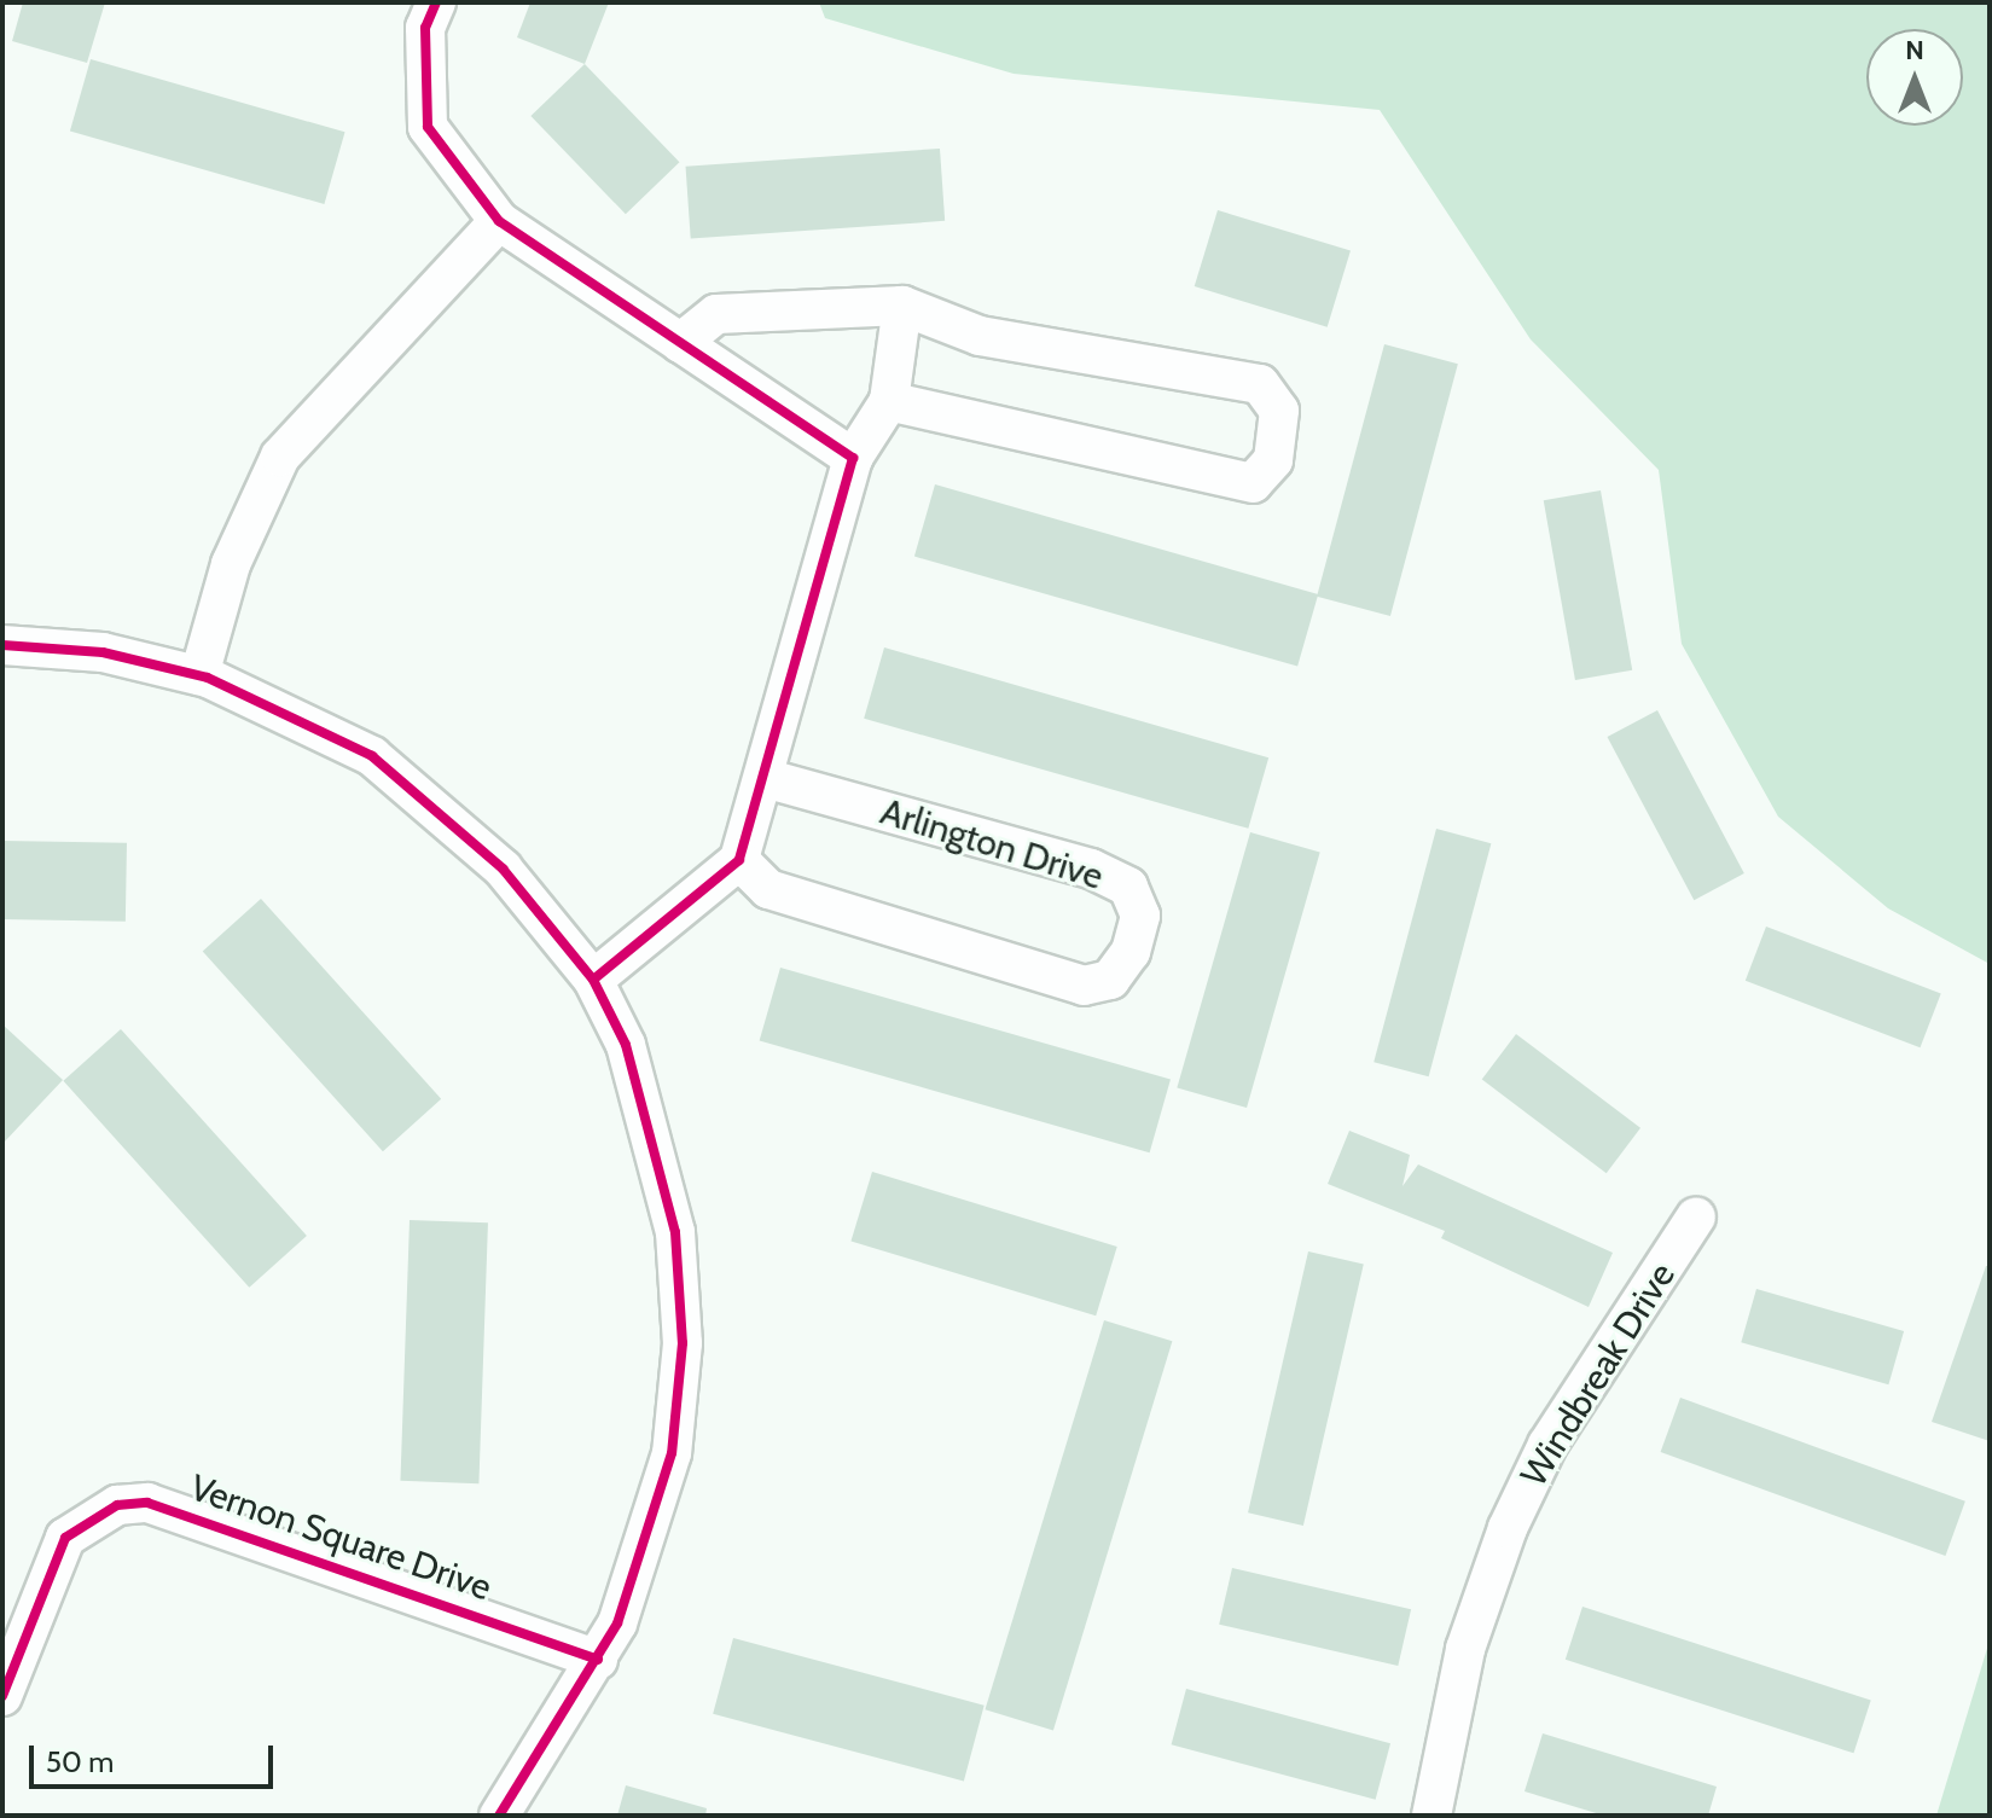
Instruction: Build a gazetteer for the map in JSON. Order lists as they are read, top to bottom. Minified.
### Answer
{"streets":{"street":["Arlington Drive","Windbreak Drive","Vernon Square Drive"]},"scale_bar":"50 m","north":"top"}
